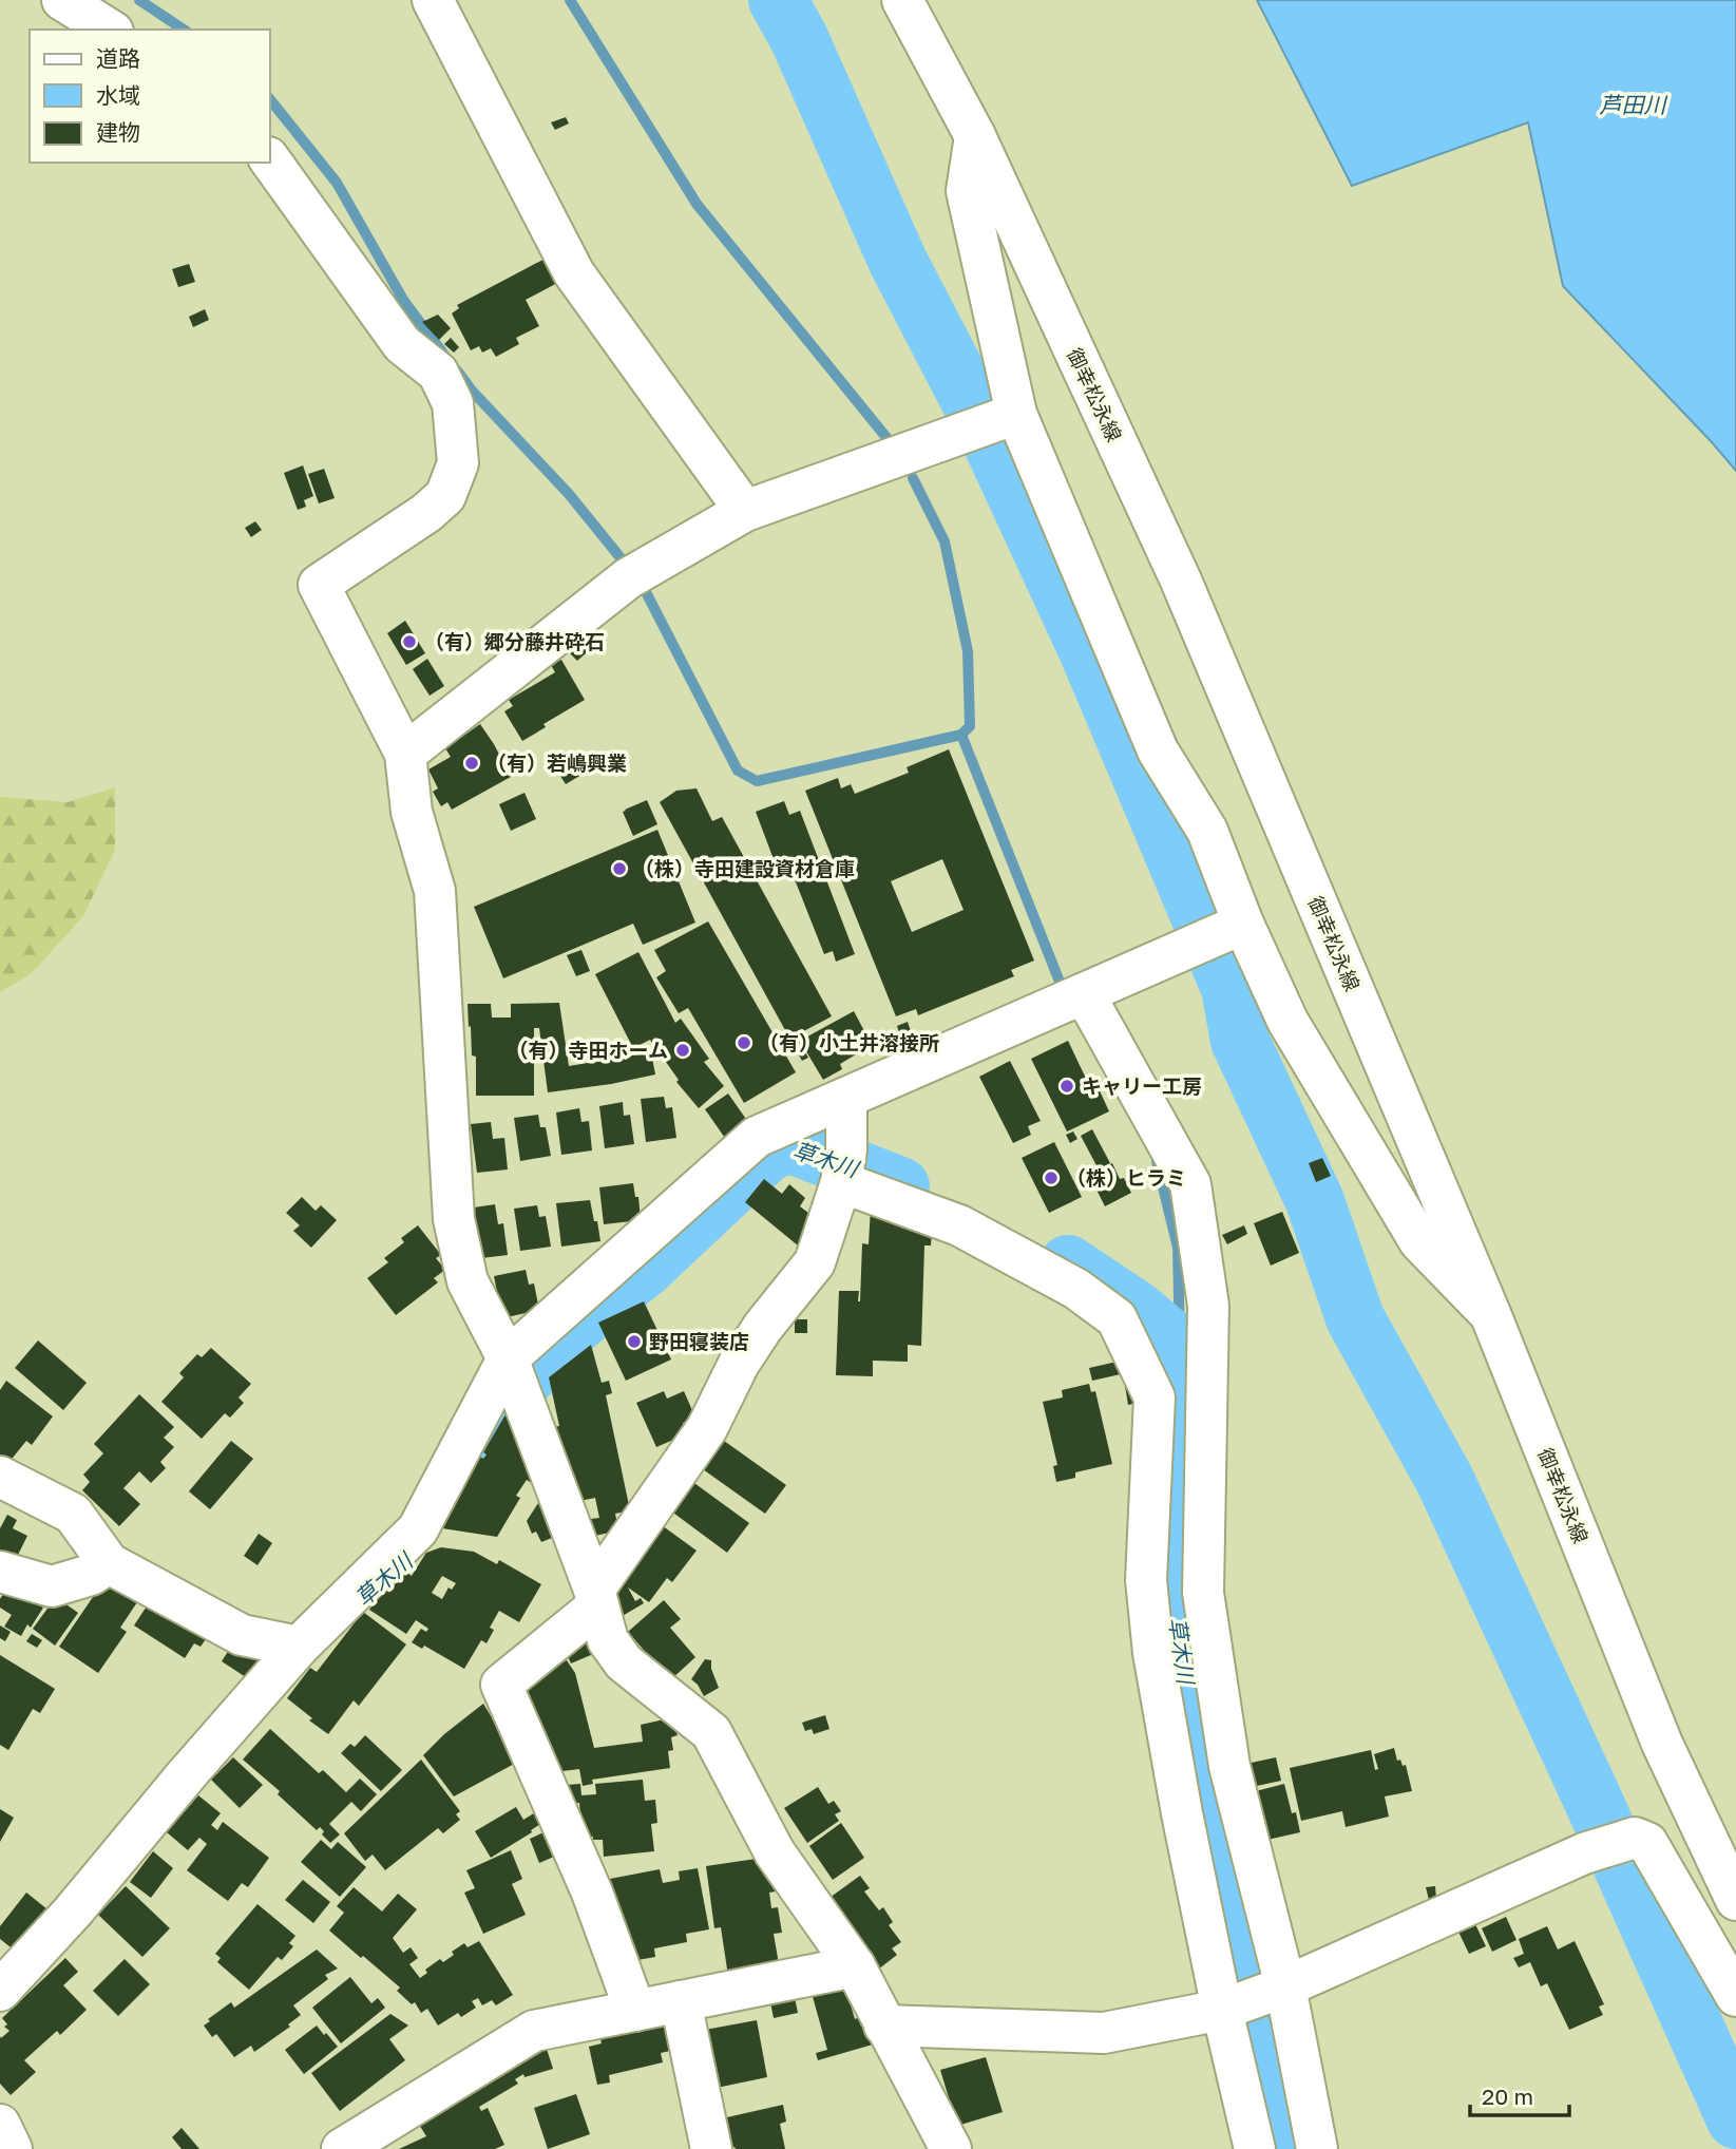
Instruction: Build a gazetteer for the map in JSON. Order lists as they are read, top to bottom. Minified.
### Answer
{"streets":{"street":["御幸松永線"]},"water":["芦田川","草木川"],"places":["（有）郷分藤井砕石","（有）若嶋興業","（株）寺田建設資材倉庫","（有）小土井溶接所","（有）寺田ホーム","キャリー工房","（株）ヒラミ","野田寝装店"],"legend":["道路","水域","建物"],"scale_bar":"20 m"}
